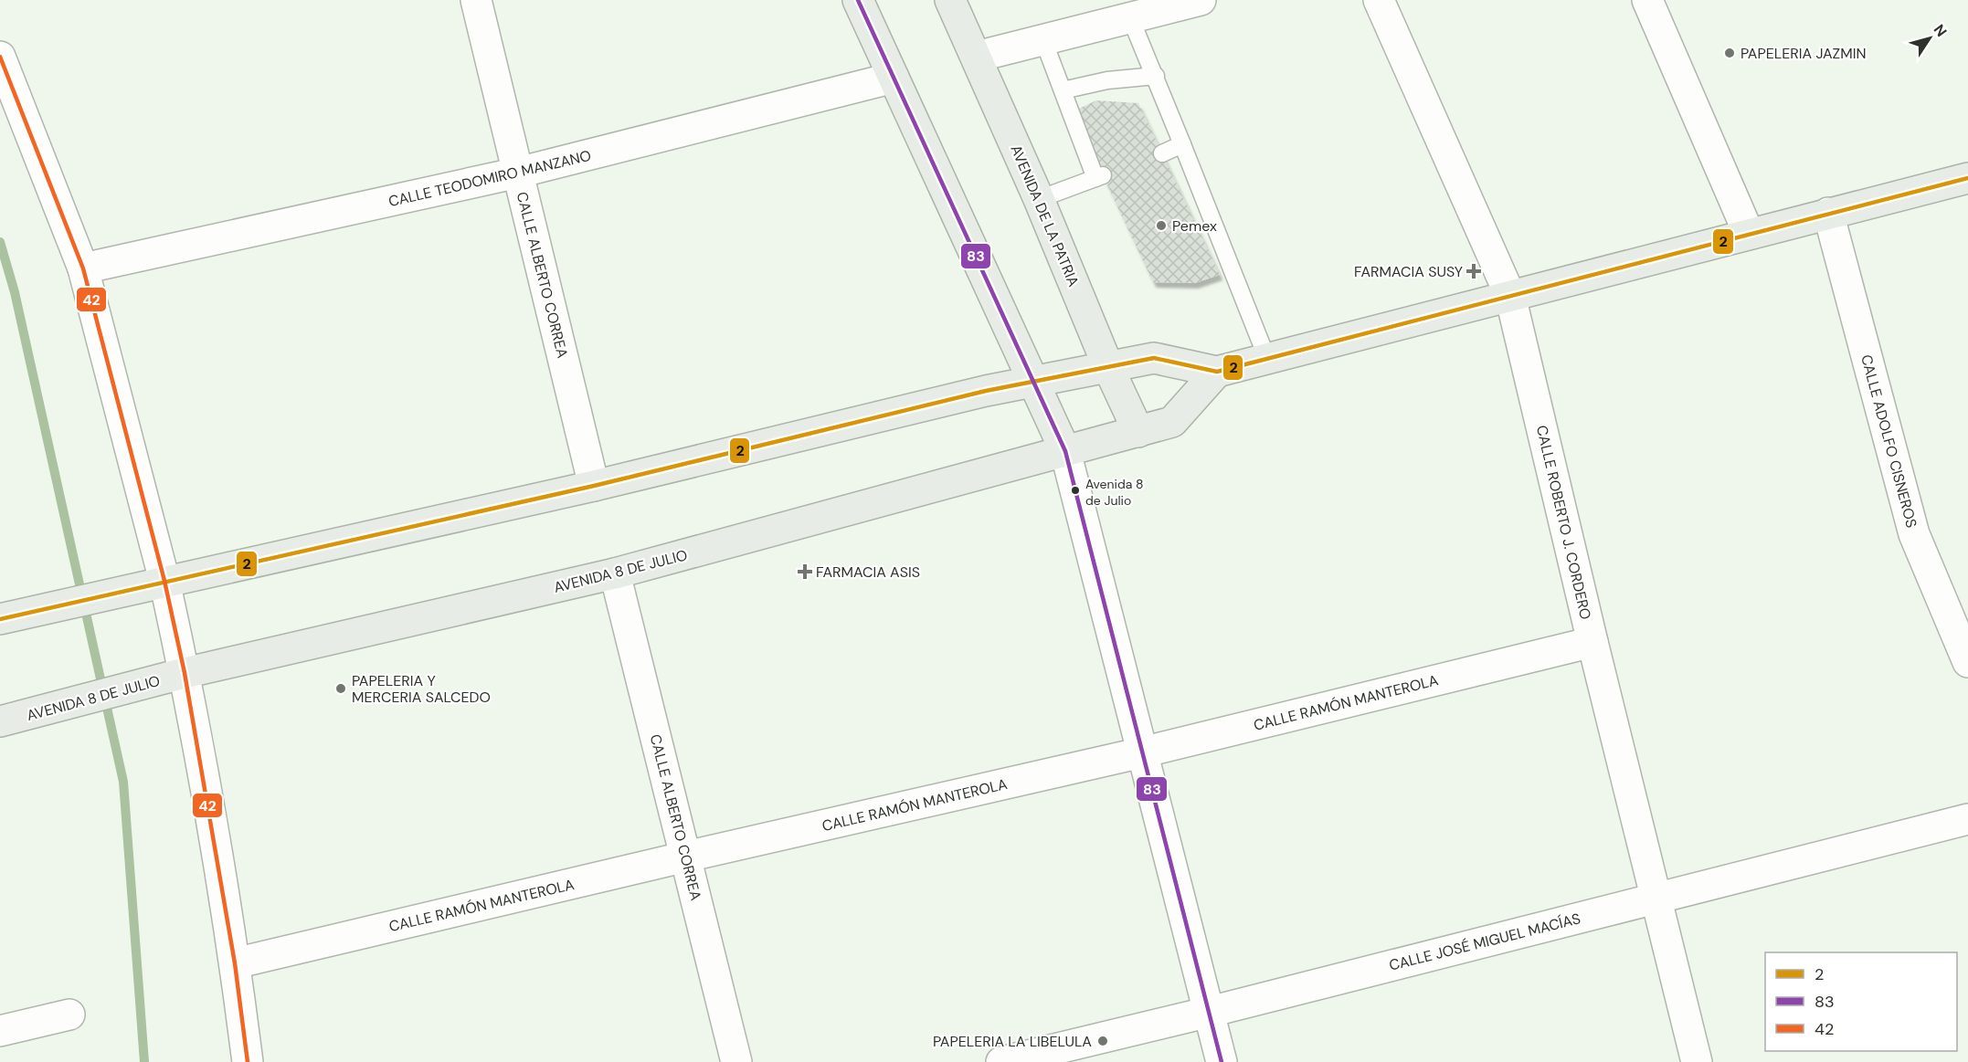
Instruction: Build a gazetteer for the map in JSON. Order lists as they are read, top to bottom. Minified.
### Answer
{"streets":{"main road":["AVENIDA DE LA PATRIA","AVENIDA 8 DE JULIO"],"street":["CALLE TEODOMIRO MANZANO","CALLE ALBERTO CORREA","CALLE ADOLFO CISNEROS","CALLE ROBERTO J. CORDERO","CALLE RAMÓN MANTEROLA","CALLE JOSÉ MIGUEL MACÍAS"]},"crossings":[["CALLE TEODOMIRO MANZANO","CALLE ALBERTO CORREA"],["AVENIDA DE LA PATRIA","AVENIDA 8 DE JULIO"],["CALLE ALBERTO CORREA","AVENIDA 8 DE JULIO"],["CALLE ALBERTO CORREA","CALLE RAMÓN MANTEROLA"],["CALLE ROBERTO J. CORDERO","CALLE RAMÓN MANTEROLA"],["CALLE ROBERTO J. CORDERO","CALLE JOSÉ MIGUEL MACÍAS"]],"places":{"other":["PAPELERIA JAZMIN","Pemex","Avenida 8 de Julio","PAPELERIA Y MERCERIA SALCEDO","PAPELERIA LA LIBELULA"],"health":["FARMACIA SUSY","FARMACIA ASIS"]},"lines":["transit line 83","transit line 42","transit line 2"],"legend":["2","83","42"],"north":"top right"}
